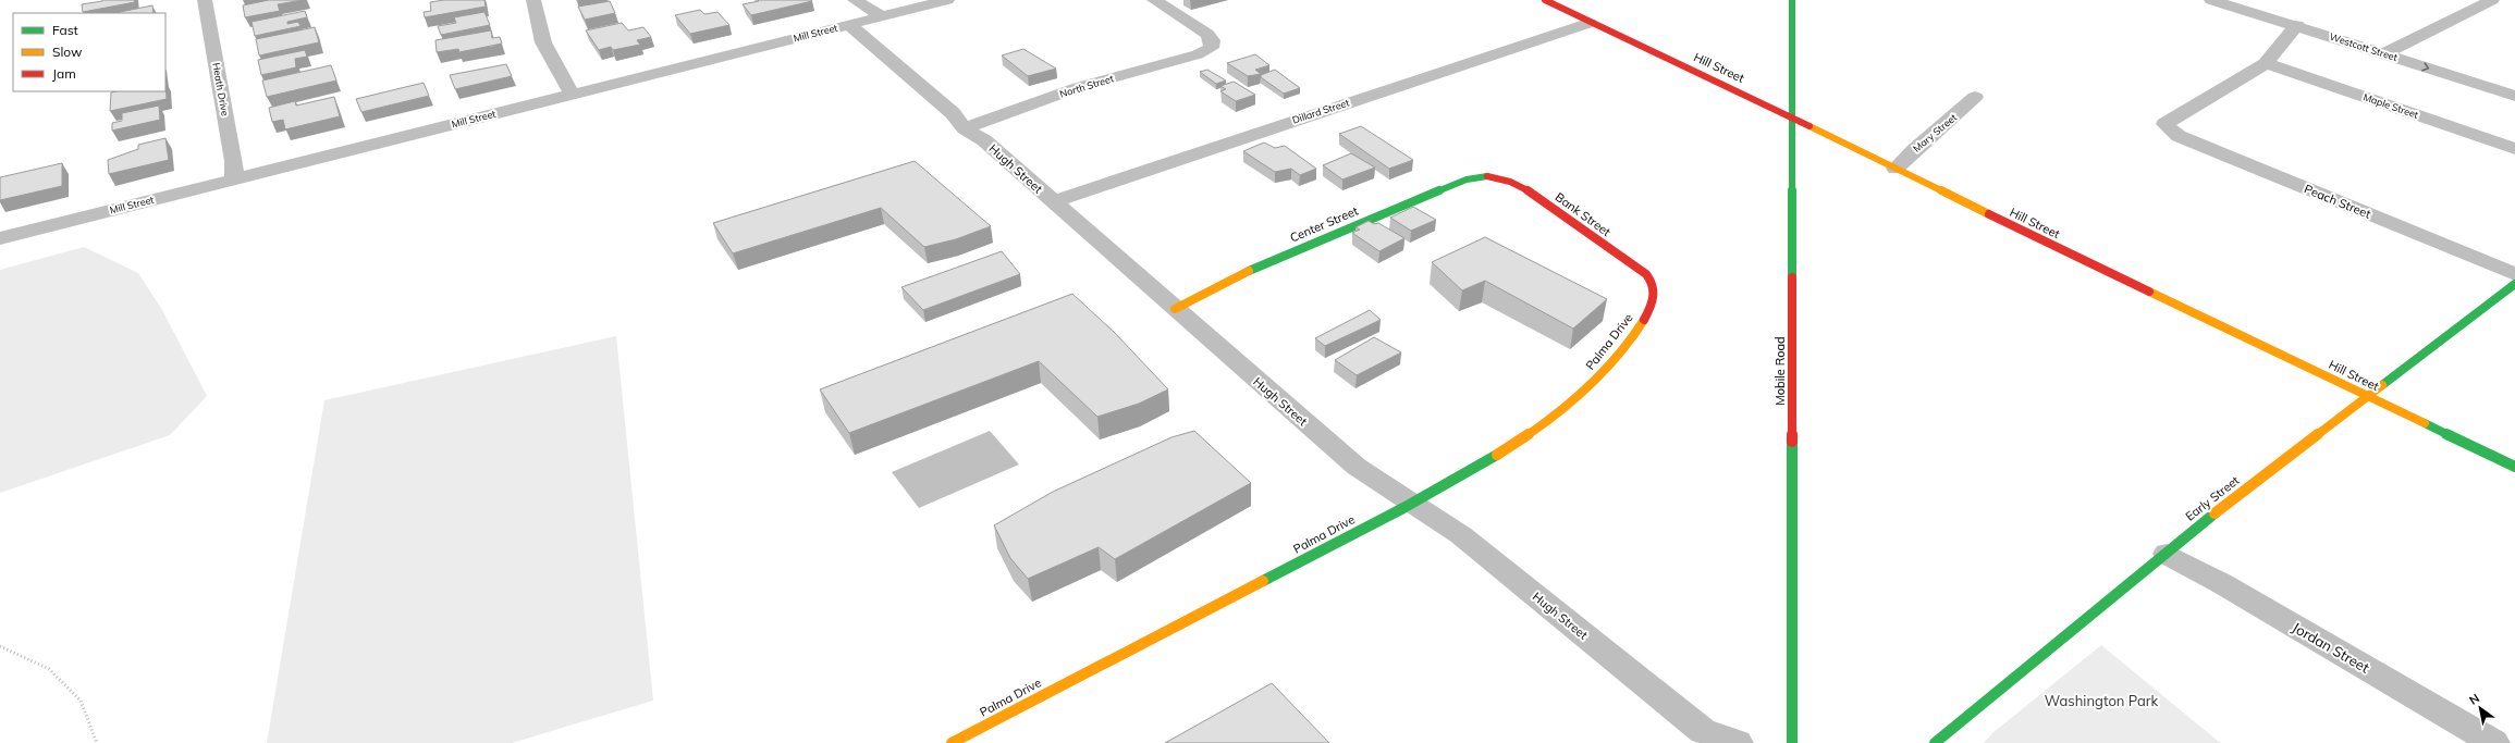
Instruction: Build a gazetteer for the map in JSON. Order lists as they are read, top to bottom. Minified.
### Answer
{"streets":{"street":["Mill Street","Westcott Street","Hill Street","North Street","Heath Drive","Maple Street","Dillard Street","Mary Street","Hugh Street","Peach Street","Bank Street","Center Street","Palma Drive","Mobile Road","Early Street","Jordan Street"]},"crossings":[["Mill Street","Heath Drive"],["Mill Street","Hugh Street"],["Hill Street","Dillard Street"],["Hill Street","Mary Street"],["Hill Street","Mobile Road"],["Hill Street","Early Street"],["North Street","Hugh Street"],["Maple Street","Peach Street"],["Dillard Street","Hugh Street"],["Hugh Street","Center Street"],["Hugh Street","Palma Drive"],["Bank Street","Center Street"],["Bank Street","Palma Drive"],["Early Street","Jordan Street"]],"one_way":["Westcott Street"],"parks":["Washington Park"],"legend":["Fast","Slow","Jam"],"north":"top left"}
